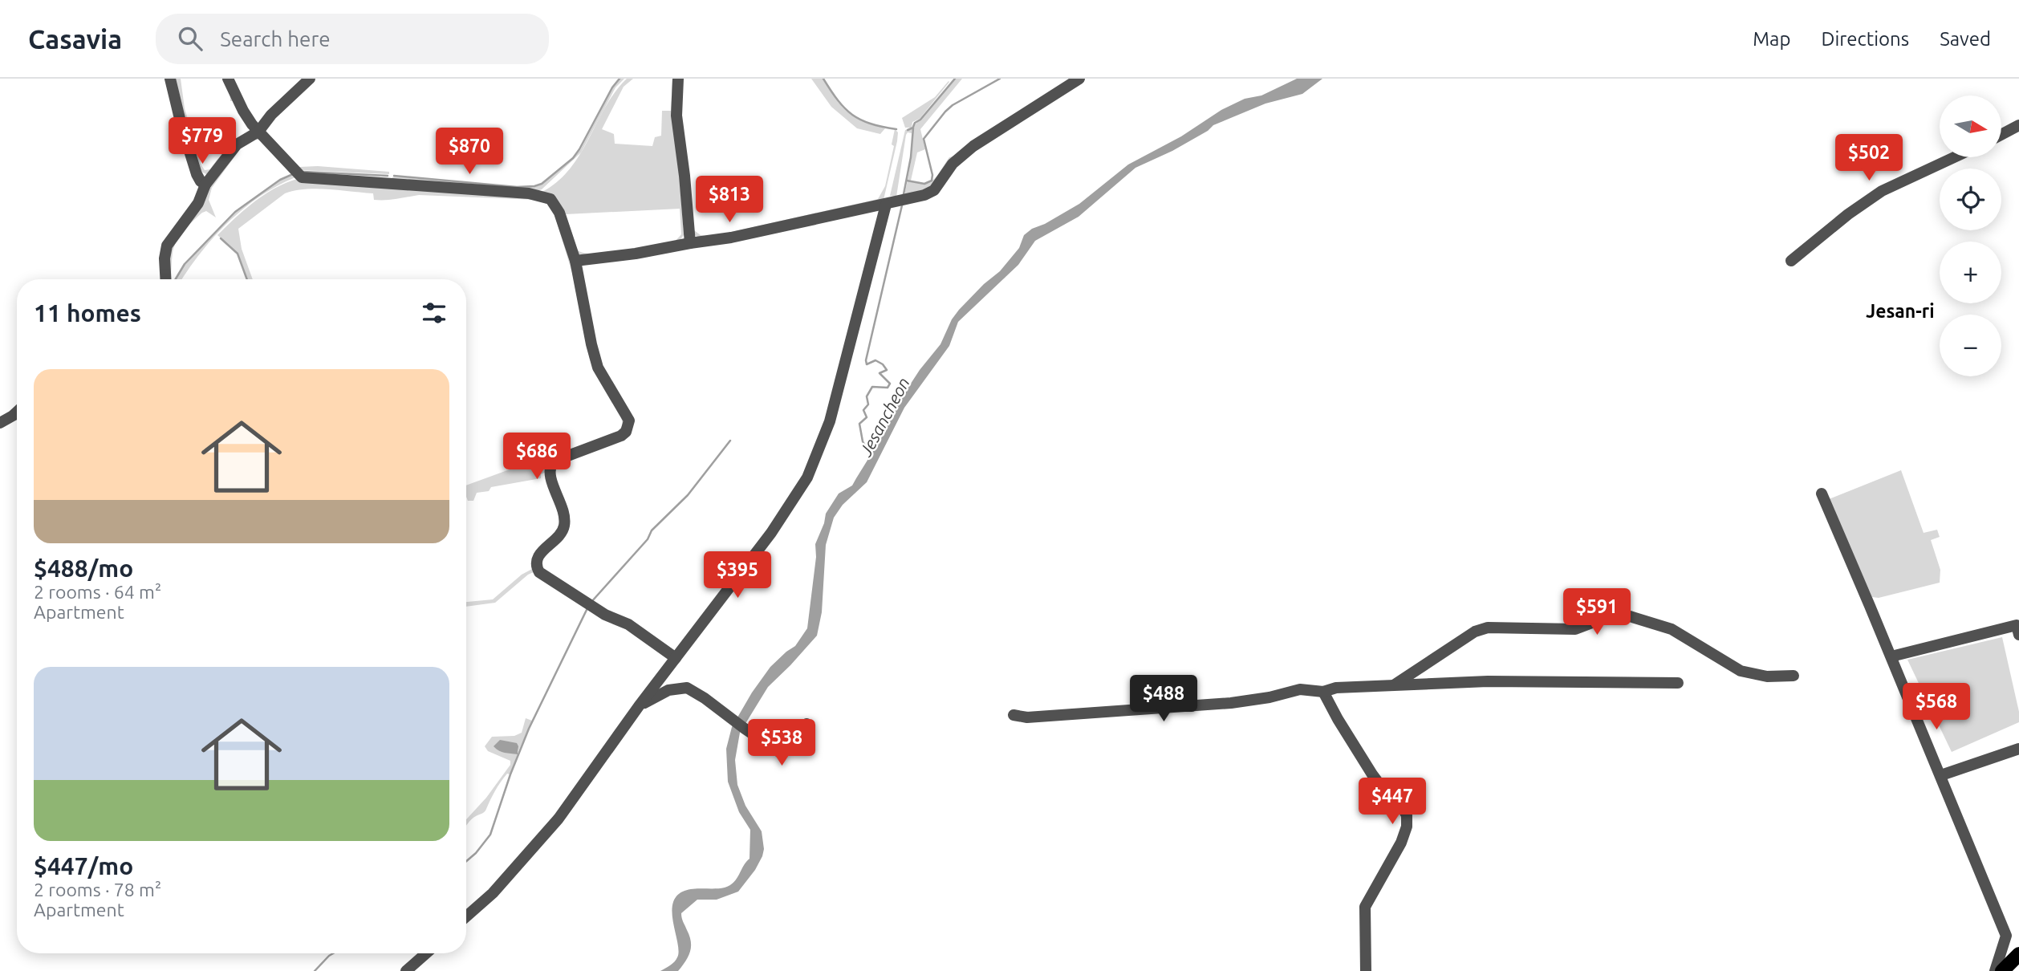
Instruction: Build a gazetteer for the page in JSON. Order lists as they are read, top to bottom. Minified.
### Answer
{"districts":["Jesan-ri"],"water":["Jesancheon"],"north":"right","page":{"header":"Casavia","search":"Search here","nav":["Map","Directions","Saved"],"map_buttons":["+","−"],"price":["$779","$870","$502","$813","$686","$395","$591","$488","$568","$538","$447"],"heading":"11 homes","list":[{"name":"$488/mo","note":"2 rooms · 64 m² · Apartment"},{"name":"$447/mo","note":"2 rooms · 78 m² · Apartment"}]}}
